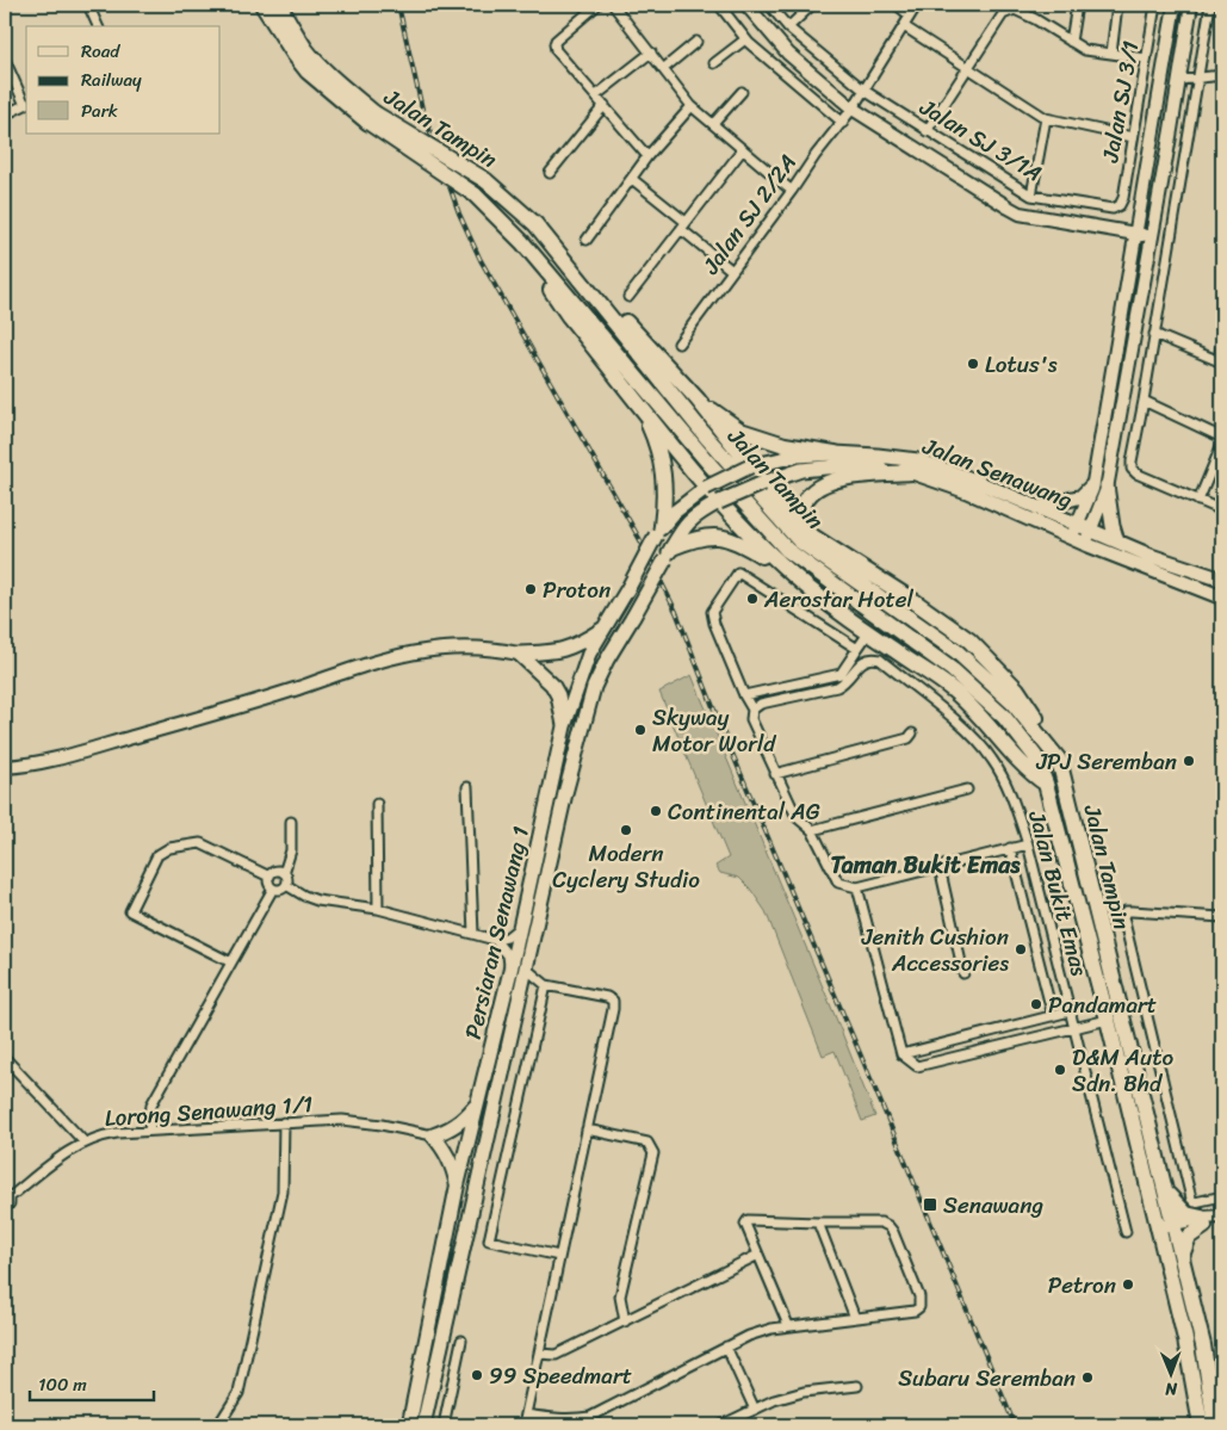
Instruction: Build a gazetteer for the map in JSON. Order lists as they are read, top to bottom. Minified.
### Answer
{"streets":{"highway":["Jalan Tampin"],"main road":["Jalan Senawang","Persiaran Senawang 1"],"street":["Jalan SJ 3/1","Jalan SJ 3/1A","Jalan SJ 2/2A","Jalan Bukit Emas","Lorong Senawang 1/1"]},"crossings":[["Jalan SJ 3/1","Jalan SJ 3/1A"],["Jalan SJ 3/1A","Jalan SJ 2/2A"],["Jalan Senawang","Persiaran Senawang 1"]],"districts":["Taman Bukit Emas"],"places":{"other":["Lotus's","Proton","Aerostar Hotel","Skyway Motor World","JPJ Seremban","Continental AG","Modern Cyclery Studio","Jenith Cushion Accessories","Pandamart","D&M Auto Sdn. Bhd","Petron","99 Speedmart","Subaru Seremban"],"transit":["Senawang"]},"legend":["Road","Railway","Park"],"scale_bar":"100 m","north":"bottom"}
